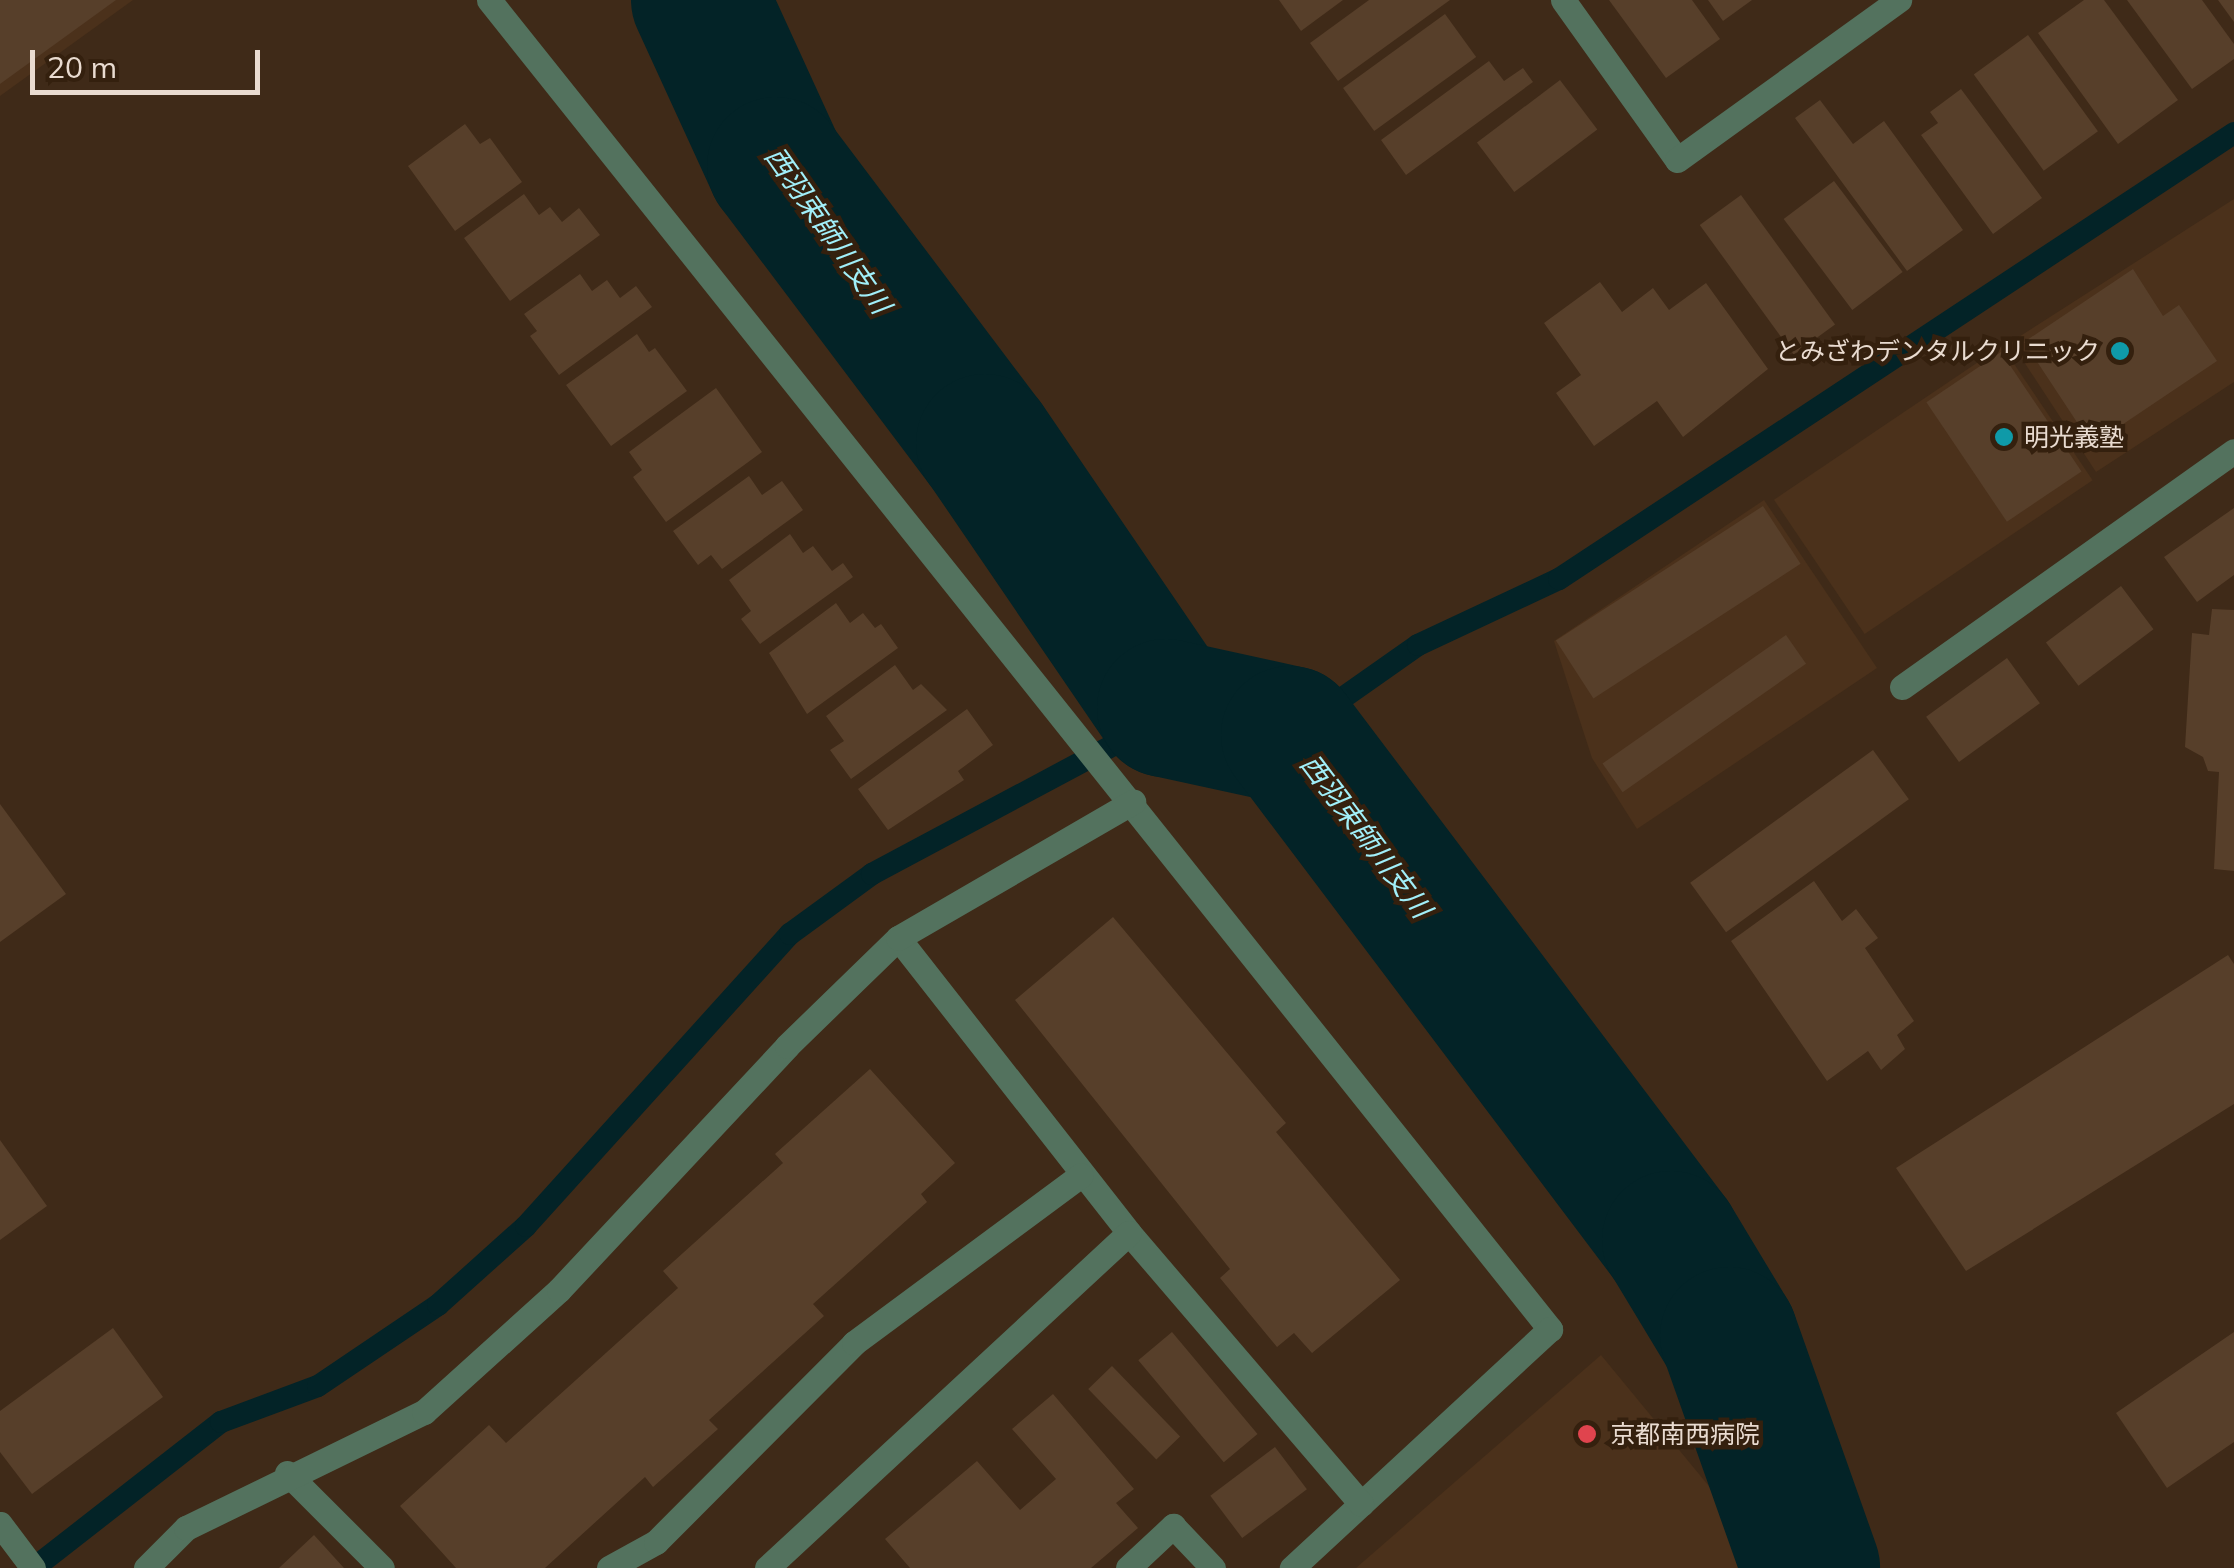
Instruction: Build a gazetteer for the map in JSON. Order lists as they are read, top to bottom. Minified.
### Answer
{"water":["西羽束師川支川"],"places":["とみざわデンタルクリニック","明光義塾","京都南西病院"],"scale_bar":"20 m"}
